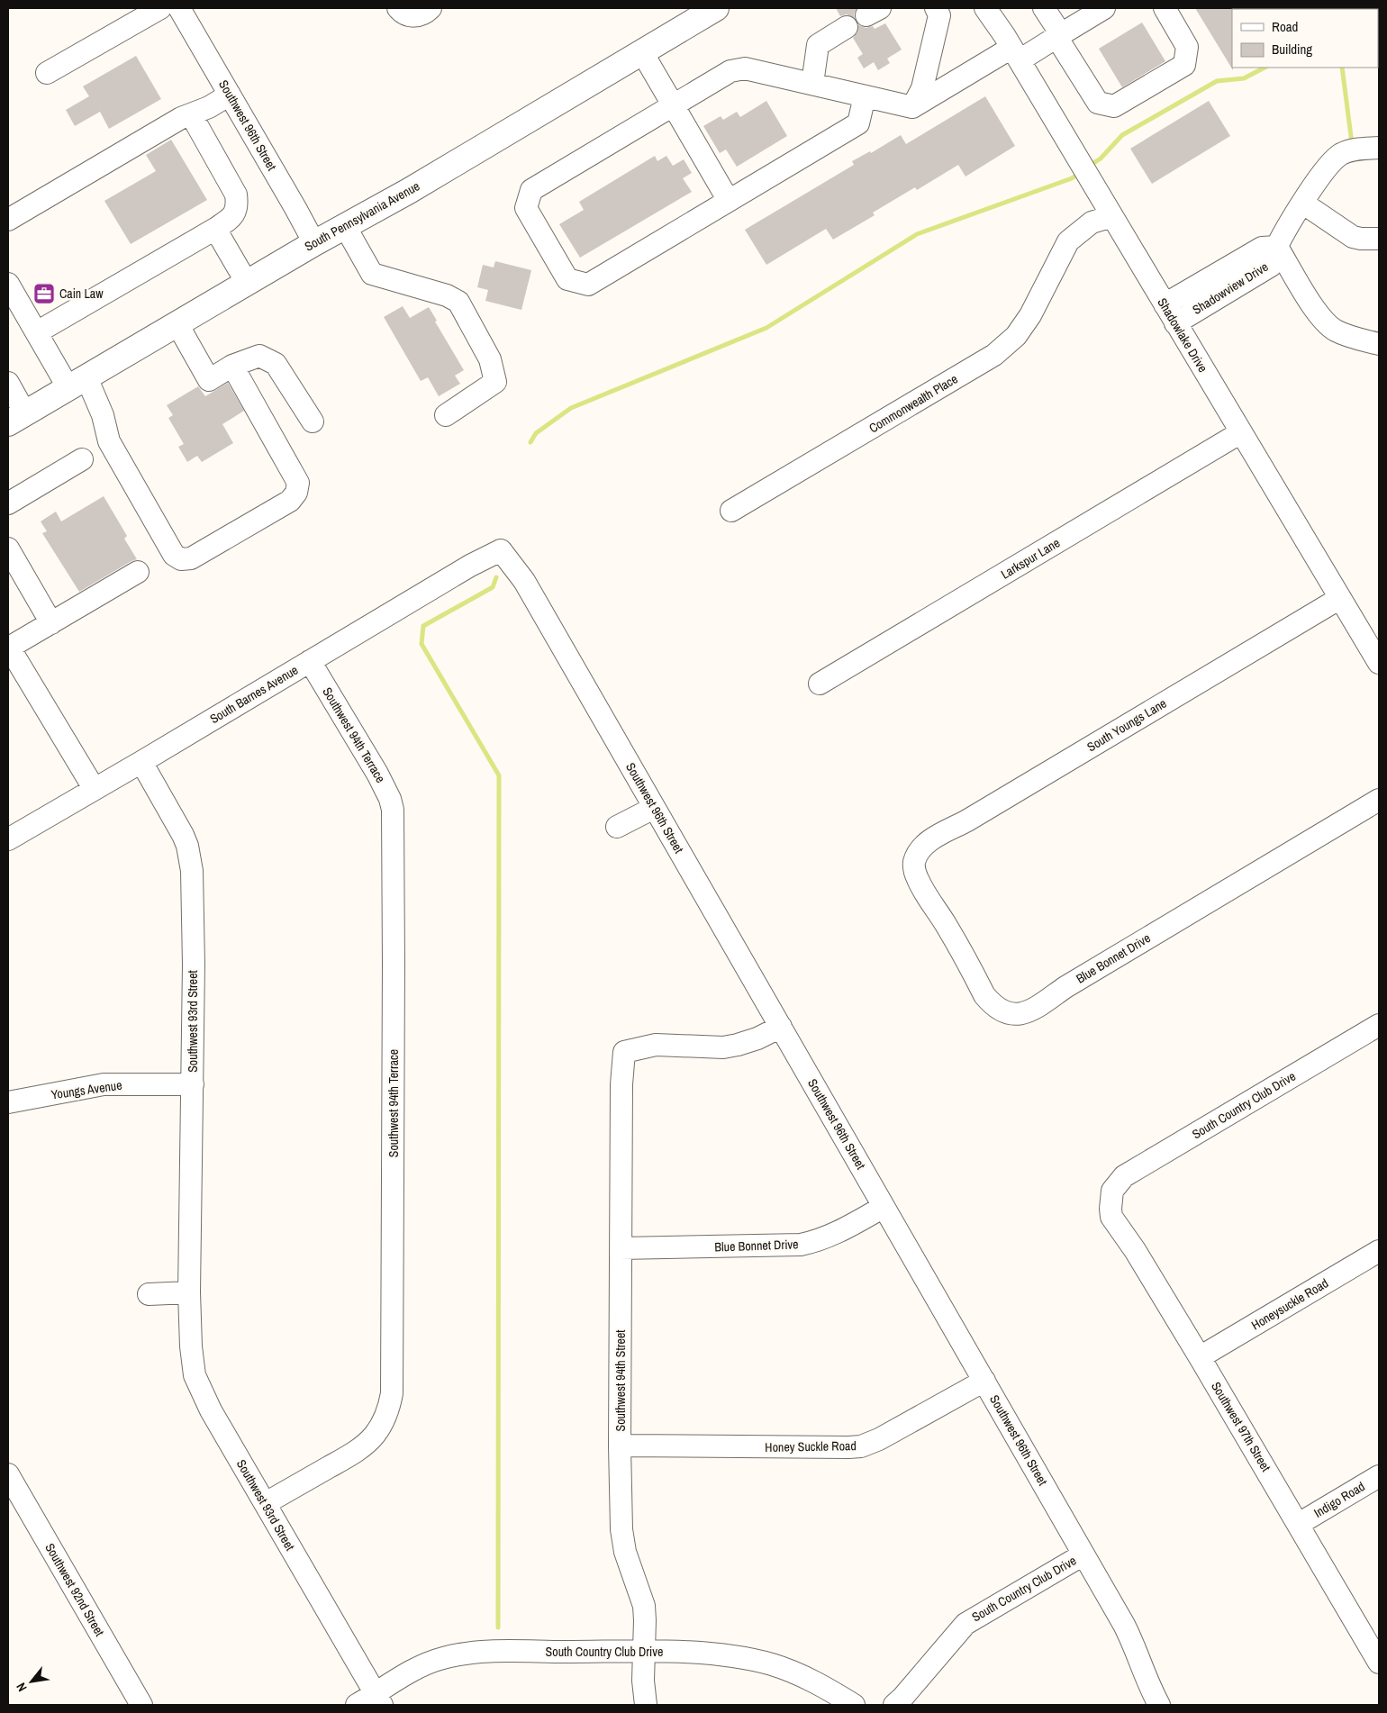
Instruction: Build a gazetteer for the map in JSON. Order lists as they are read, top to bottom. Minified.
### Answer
{"streets":{"main road":["South Pennsylvania Avenue"],"street":["Southwest 96th Street","Shadowview Drive","Shadowlake Drive","Commonwealth Place","Larkspur Lane","South Barnes Avenue","South Youngs Lane","Southwest 94th Terrace","Blue Bonnet Drive","Southwest 93rd Street","Youngs Avenue","South Country Club Drive","Honeysuckle Road","Southwest 94th Street","Southwest 97th Street","Honey Suckle Road","Indigo Road","Southwest 92nd Street"]},"crossings":[["Southwest 96th Street","South Pennsylvania Avenue"],["Southwest 96th Street","South Barnes Avenue"],["Southwest 96th Street","Blue Bonnet Drive"],["Southwest 96th Street","South Country Club Drive"],["Southwest 96th Street","Southwest 94th Street"],["Southwest 96th Street","Honey Suckle Road"],["Shadowview Drive","Shadowlake Drive"],["Shadowlake Drive","Commonwealth Place"],["Shadowlake Drive","Larkspur Lane"],["Shadowlake Drive","South Youngs Lane"],["South Barnes Avenue","Southwest 94th Terrace"],["South Barnes Avenue","Southwest 93rd Street"],["South Youngs Lane","Blue Bonnet Drive"],["Southwest 94th Terrace","Southwest 93rd Street"],["Blue Bonnet Drive","Southwest 94th Street"],["Southwest 93rd Street","Youngs Avenue"],["Southwest 93rd Street","South Country Club Drive"],["South Country Club Drive","Southwest 94th Street"],["South Country Club Drive","Southwest 97th Street"],["Honeysuckle Road","Southwest 97th Street"],["Southwest 94th Street","Honey Suckle Road"],["Southwest 97th Street","Indigo Road"]],"places":{"office":["Cain Law"]},"legend":["Road","Building"],"north":"bottom left"}
